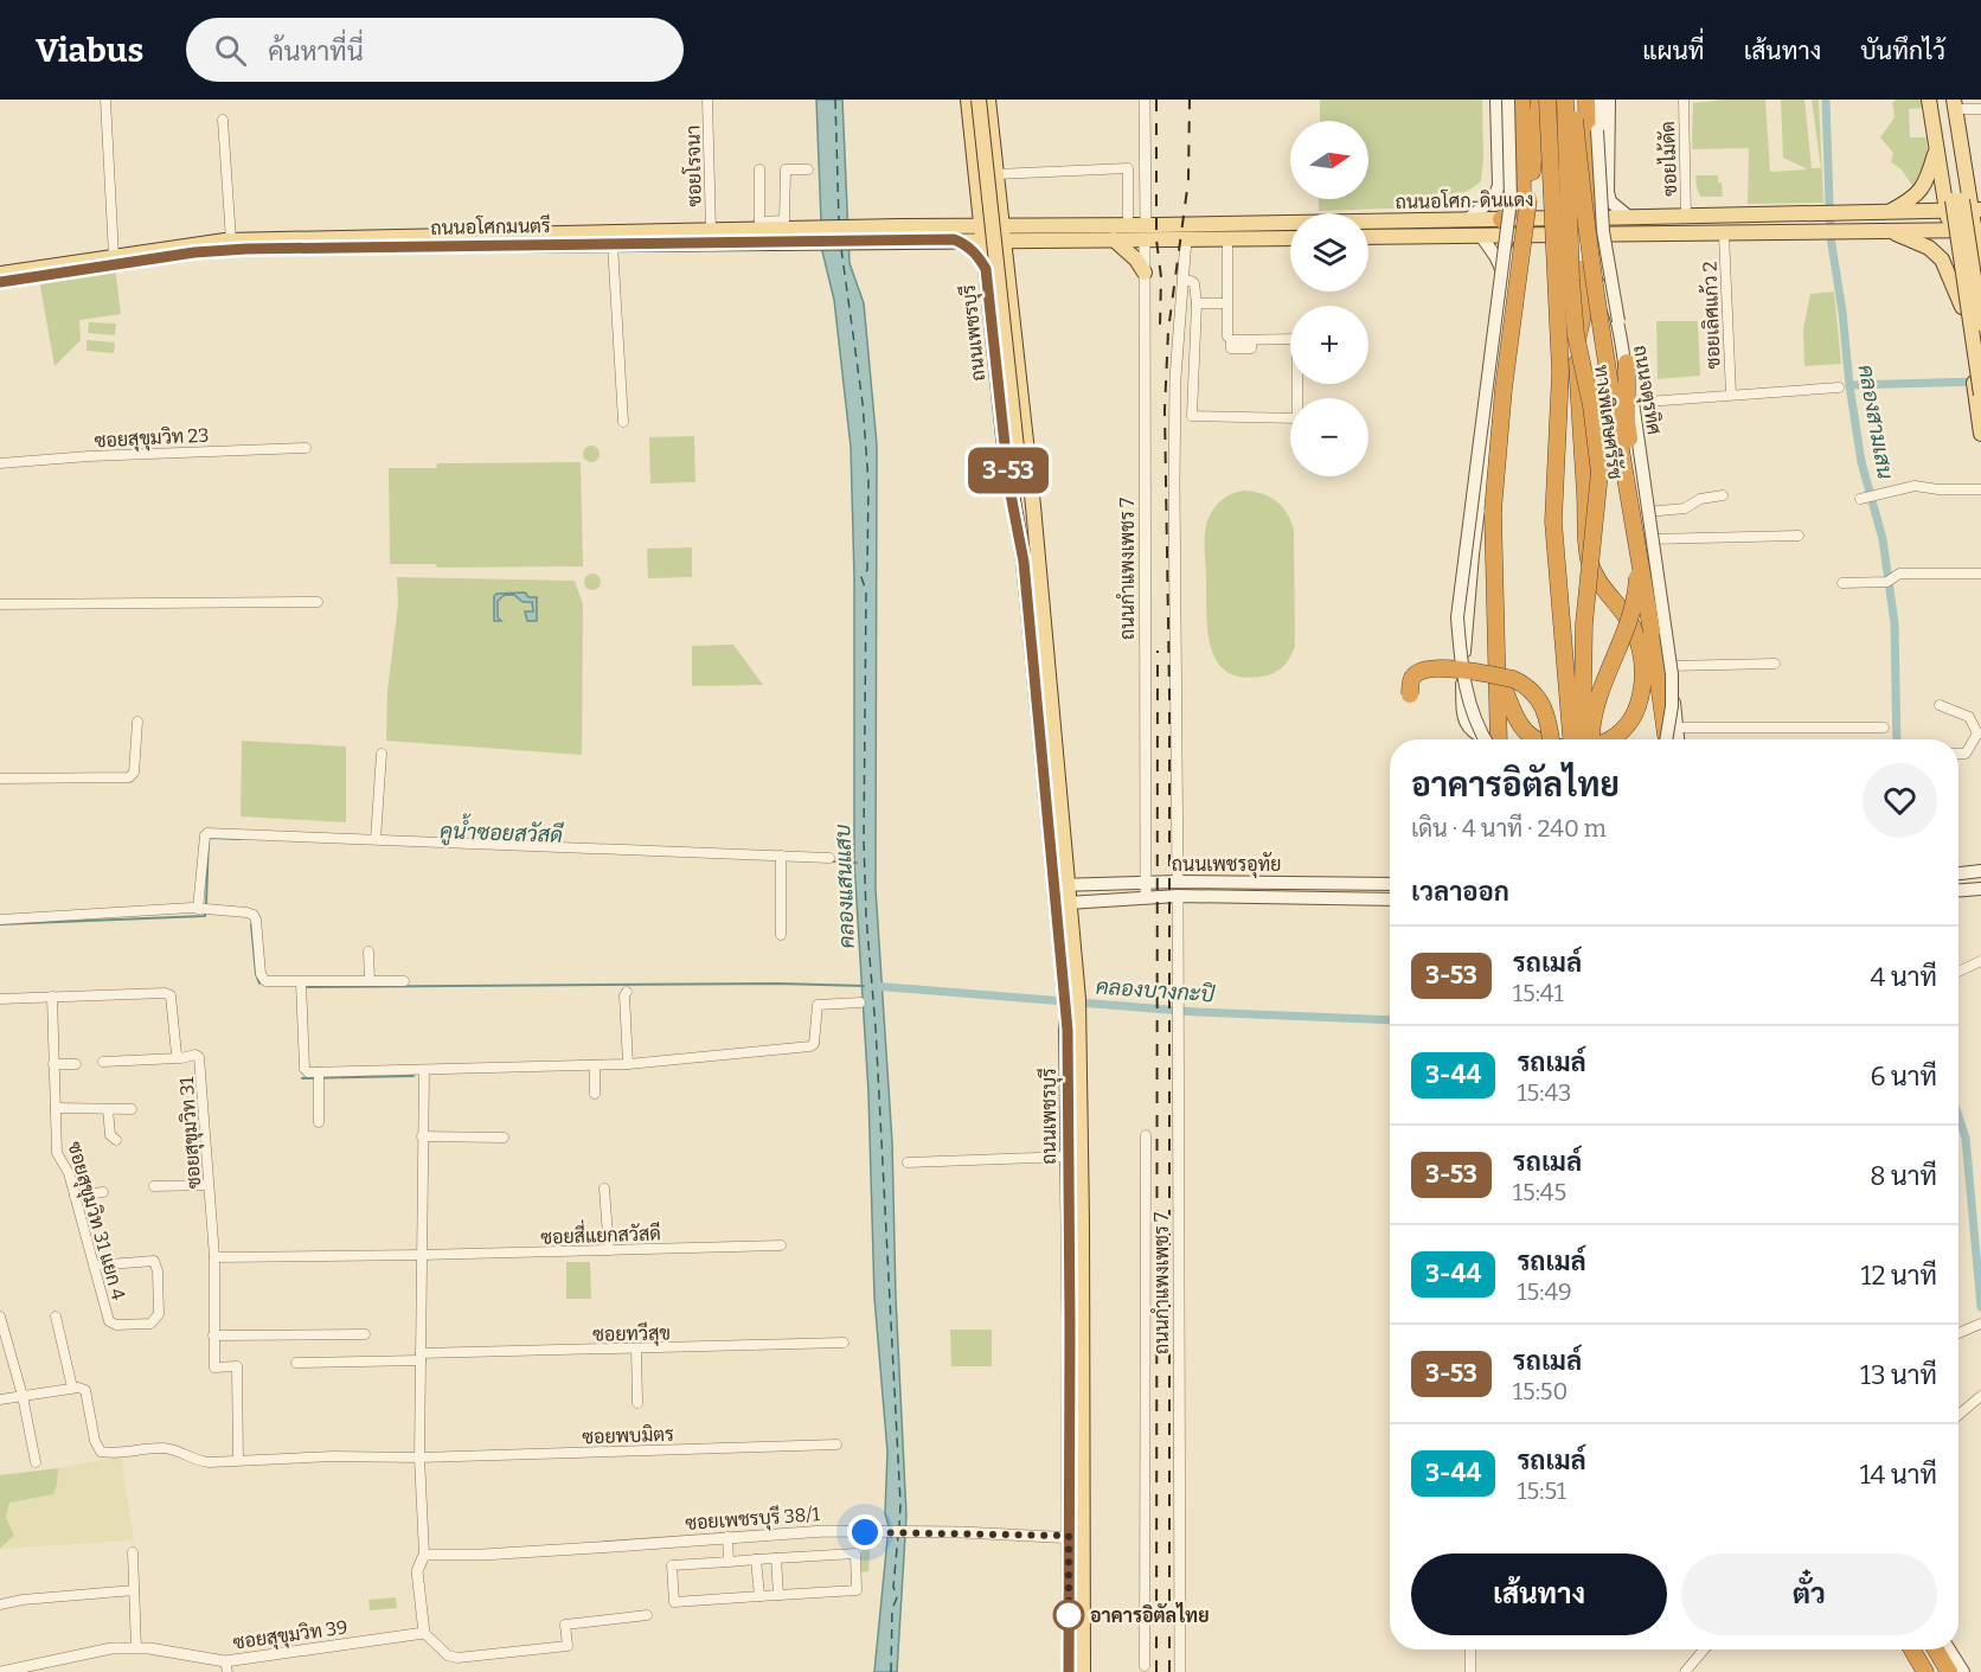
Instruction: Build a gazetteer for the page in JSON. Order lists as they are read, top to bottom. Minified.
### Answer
{"streets":{"highway":["ทางพิเศษศรีรัช"],"main road":["ถนนอโศก-ดินแดง","ถนนอโศกมนตรี","ถนนเพชรบุรี","ถนนจตุรทิศ","ถนนเพชรอุทัย"],"street":["ซอยไม้ดัด","ซอยโรจนา","ซอยเลิศแก้ว 2","ซอยสุขุมวิท 23","ถนนกำแพงเพชร 7","ซอยสุขุมวิท 31","ซอยสุขุมวิท 31 แยก 4","ซอยสี่แยกสวัสดี","ซอยทวีสุข","ซอยพบมิตร","ซอยเพชรบุรี 38/1","ซอยสุขุมวิท 39"]},"crossings":[["ซอยไม้ดัด","ถนนอโศก-ดินแดง"],["ซอยโรจนา","ถนนอโศกมนตรี"],["ถนนอโศก-ดินแดง","ถนนอโศกมนตรี"],["ถนนอโศก-ดินแดง","ซอยเลิศแก้ว 2"],["ถนนอโศก-ดินแดง","ถนนเพชรบุรี"],["ถนนอโศก-ดินแดง","ถนนกำแพงเพชร 7"],["ถนนอโศกมนตรี","ถนนเพชรบุรี"],["ซอยเลิศแก้ว 2","ถนนจตุรทิศ"],["ถนนเพชรบุรี","ถนนเพชรอุทัย"],["ถนนเพชรบุรี","ซอยเพชรบุรี 38/1"],["ถนนกำแพงเพชร 7","ถนนเพชรอุทัย"],["ซอยสุขุมวิท 31","ซอยสุขุมวิท 31 แยก 4"],["ซอยสุขุมวิท 31","ซอยพบมิตร"]],"water":["คลองสามเสน","คูน้ำซอยสวัสดี","คลองแสนแสบ","คลองบางกะปิ"],"places":["อาคารอิตัลไทย"],"lines":["bus line 3-53"],"north":"right","page":{"header":"Viabus","search":"ค้นหาที่นี่","nav":["แผนที่","เส้นทาง","บันทึกไว้"],"on_map":"3-53","map_buttons":["+","−"],"heading":[["อาคารอิตัลไทย","เดิน · 4 นาที · 240 m"],"เวลาออก"],"list":[{"mark":"3-53","name":"รถเมล์","note":"15:41","value":"4 นาที"},{"mark":"3-44","name":"รถเมล์","note":"15:43","value":"6 นาที"},{"mark":"3-53","name":"รถเมล์","note":"15:45","value":"8 นาที"},{"mark":"3-44","name":"รถเมล์","note":"15:49","value":"12 นาที"},{"mark":"3-53","name":"รถเมล์","note":"15:50","value":"13 นาที"},{"mark":"3-44","name":"รถเมล์","note":"15:51","value":"14 นาที"}],"buttons":["เส้นทาง","ตั๋ว"]}}
